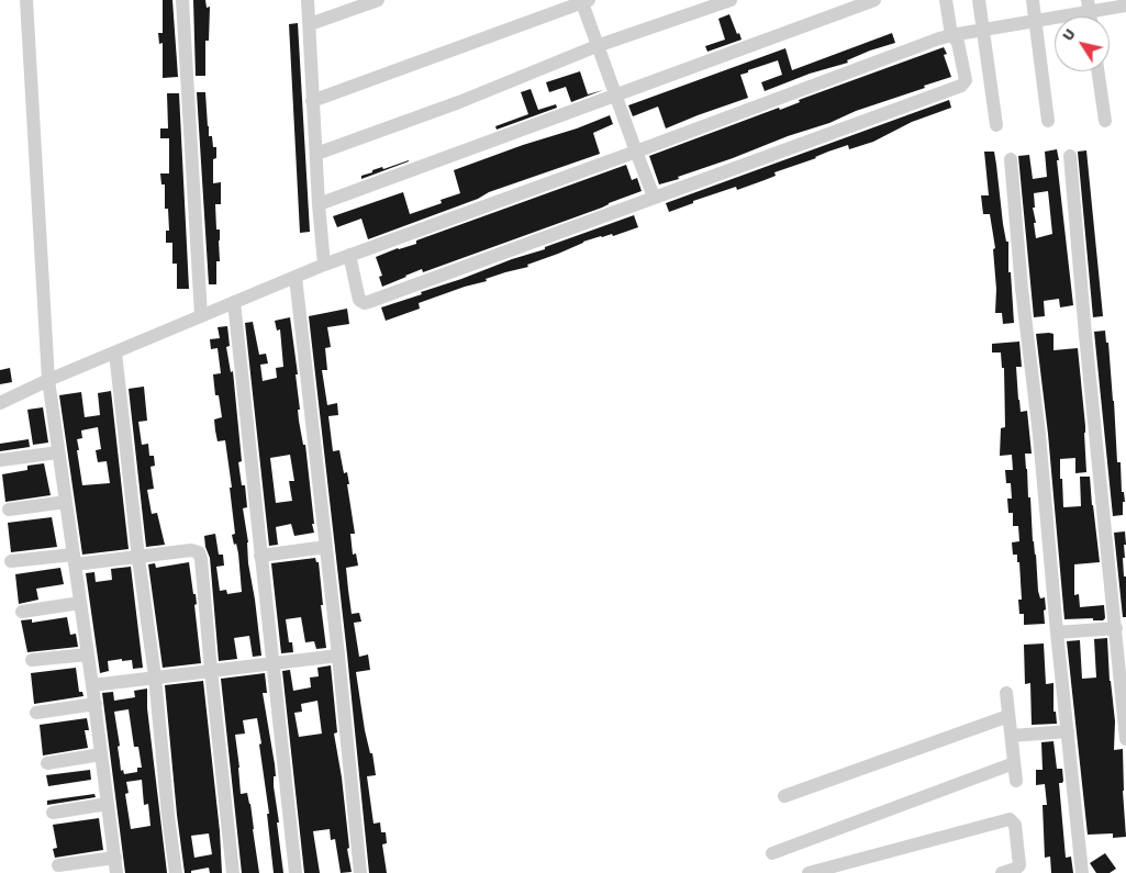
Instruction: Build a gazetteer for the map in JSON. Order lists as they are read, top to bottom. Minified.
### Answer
{"north":"top left"}
